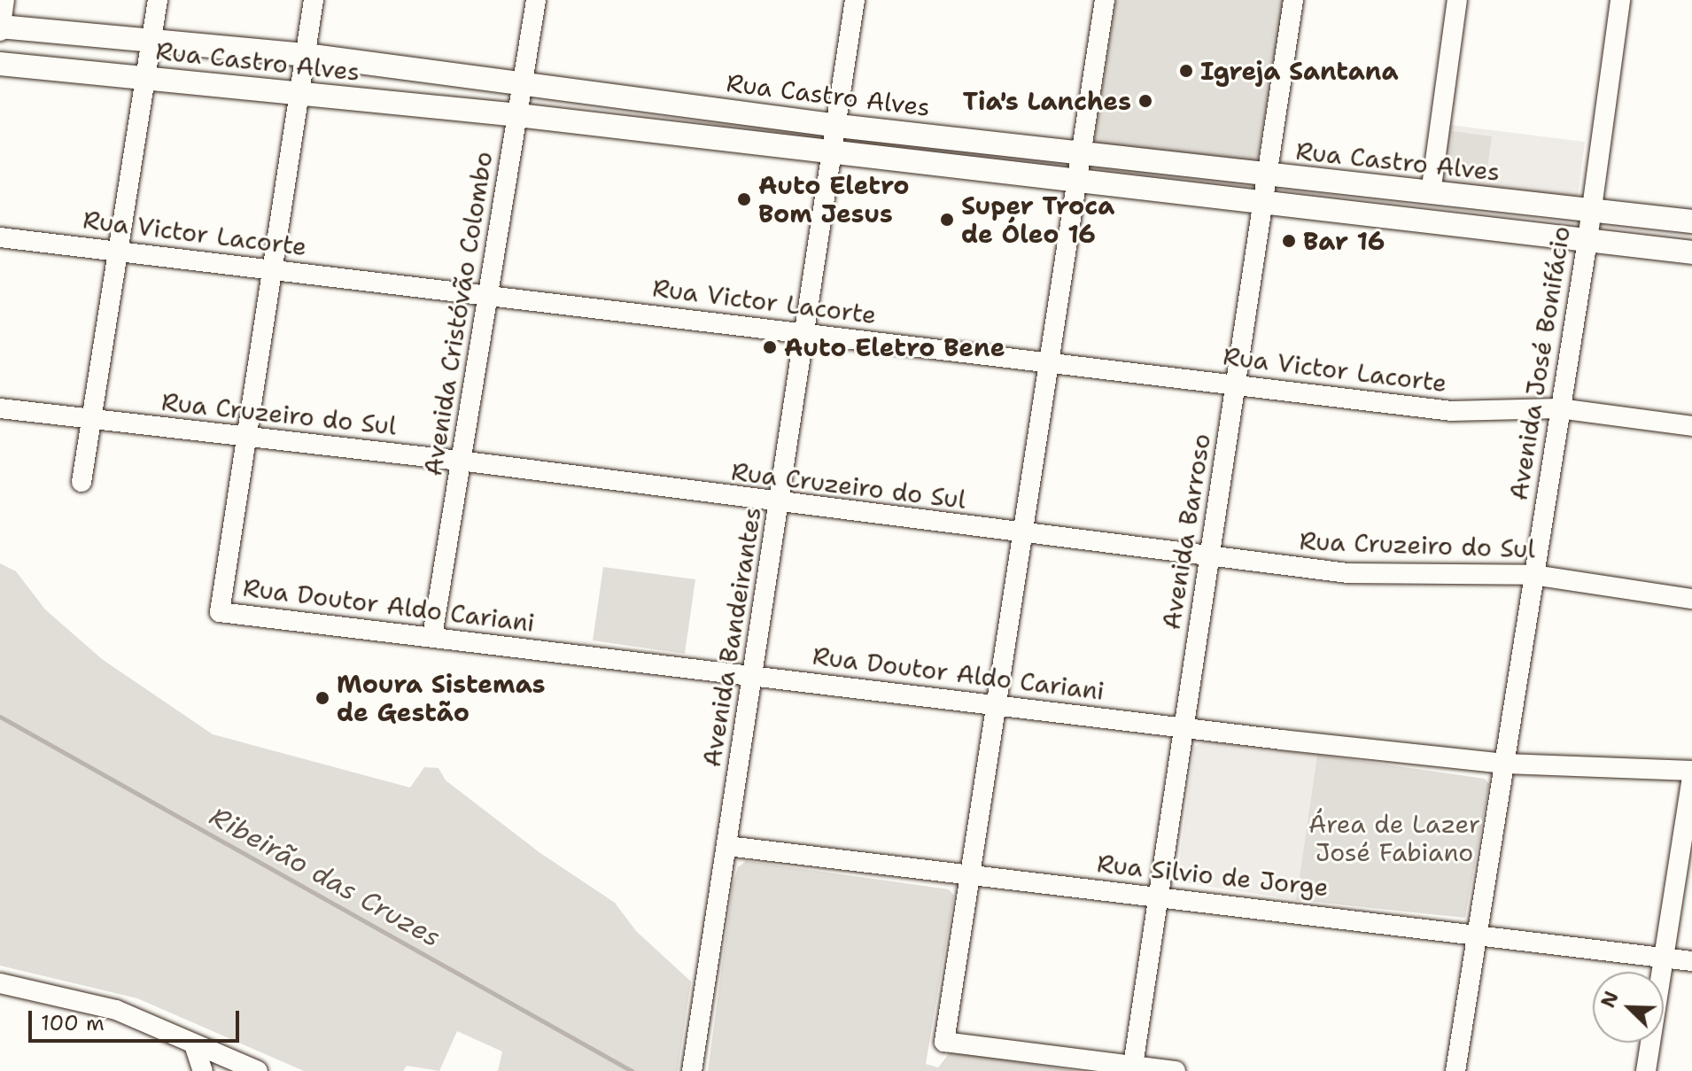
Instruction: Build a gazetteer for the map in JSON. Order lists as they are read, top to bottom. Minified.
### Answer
{"streets":{"main road":["Rua Castro Alves"],"street":["Rua Victor Lacorte","Avenida Cristóvão Colombo","Avenida José Bonifácio","Rua Cruzeiro do Sul","Avenida Barroso","Rua Doutor Aldo Cariani","Avenida Bandeirantes","Rua Silvio de Jorge"]},"crossings":[["Rua Castro Alves","Avenida Cristóvão Colombo"],["Rua Castro Alves","Avenida José Bonifácio"],["Rua Castro Alves","Avenida Barroso"],["Rua Castro Alves","Avenida Bandeirantes"],["Rua Victor Lacorte","Avenida Cristóvão Colombo"],["Rua Victor Lacorte","Avenida José Bonifácio"],["Rua Victor Lacorte","Avenida Barroso"],["Rua Victor Lacorte","Avenida Bandeirantes"],["Avenida Cristóvão Colombo","Rua Cruzeiro do Sul"],["Avenida Cristóvão Colombo","Rua Doutor Aldo Cariani"],["Avenida José Bonifácio","Rua Cruzeiro do Sul"],["Avenida José Bonifácio","Rua Doutor Aldo Cariani"],["Avenida José Bonifácio","Rua Silvio de Jorge"],["Rua Cruzeiro do Sul","Avenida Barroso"],["Rua Cruzeiro do Sul","Rua Doutor Aldo Cariani"],["Rua Cruzeiro do Sul","Avenida Bandeirantes"],["Avenida Barroso","Rua Doutor Aldo Cariani"],["Avenida Barroso","Rua Silvio de Jorge"],["Rua Doutor Aldo Cariani","Avenida Bandeirantes"],["Avenida Bandeirantes","Rua Silvio de Jorge"]],"water":["Ribeirão das Cruzes"],"parks":["Área de Lazer José Fabiano"],"places":["Igreja Santana","Tia's Lanches","Auto Eletro Bom Jesus","Super Troca de Óleo 16","Bar 16","Auto Eletro Bene","Moura Sistemas de Gestão"],"scale_bar":"100 m","north":"top left"}
